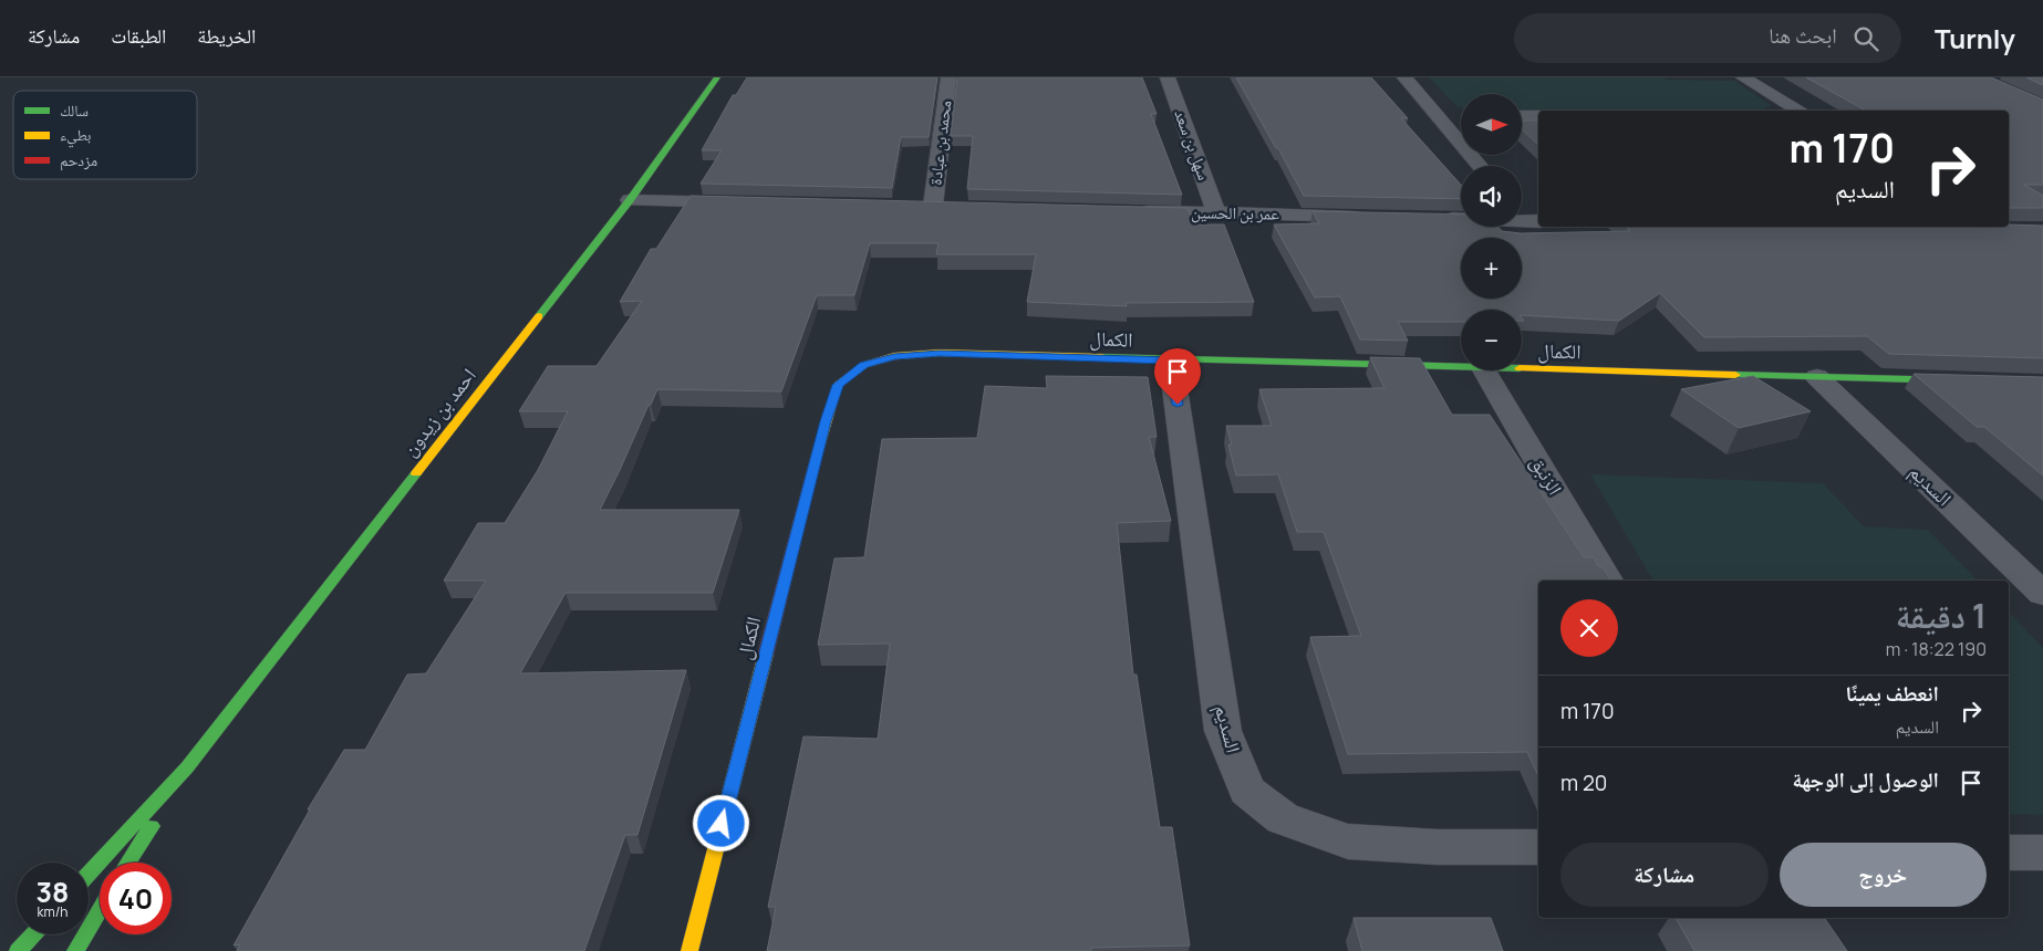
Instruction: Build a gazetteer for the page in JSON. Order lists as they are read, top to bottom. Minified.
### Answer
{"streets":{"street":["محمد بن عبادة","سهل بن سعد","عمر بن الحسين","الكمال","احمد بن زيدون","الزنبق","السديم"]},"crossings":[["سهل بن سعد","عمر بن الحسين"],["الكمال","السديم"]],"legend":["سالك","بطيء","مزدحم"],"north":"right","page":{"header":"Turnly","search":"ابحث هنا","nav":["الخريطة","الطبقات","مشاركة"],"map_buttons":["+","−"],"turn":["170 m","السديم"],"heading":["1 دقيقة","190 m · 18:22"],"list":[{"name":"انعطف يمينًا","note":"السديم","value":"170 m"},{"name":"الوصول إلى الوجهة","value":"20 m"}],"buttons":["خروج","مشاركة"],"speed":"38 km/h","limit":"40"}}
